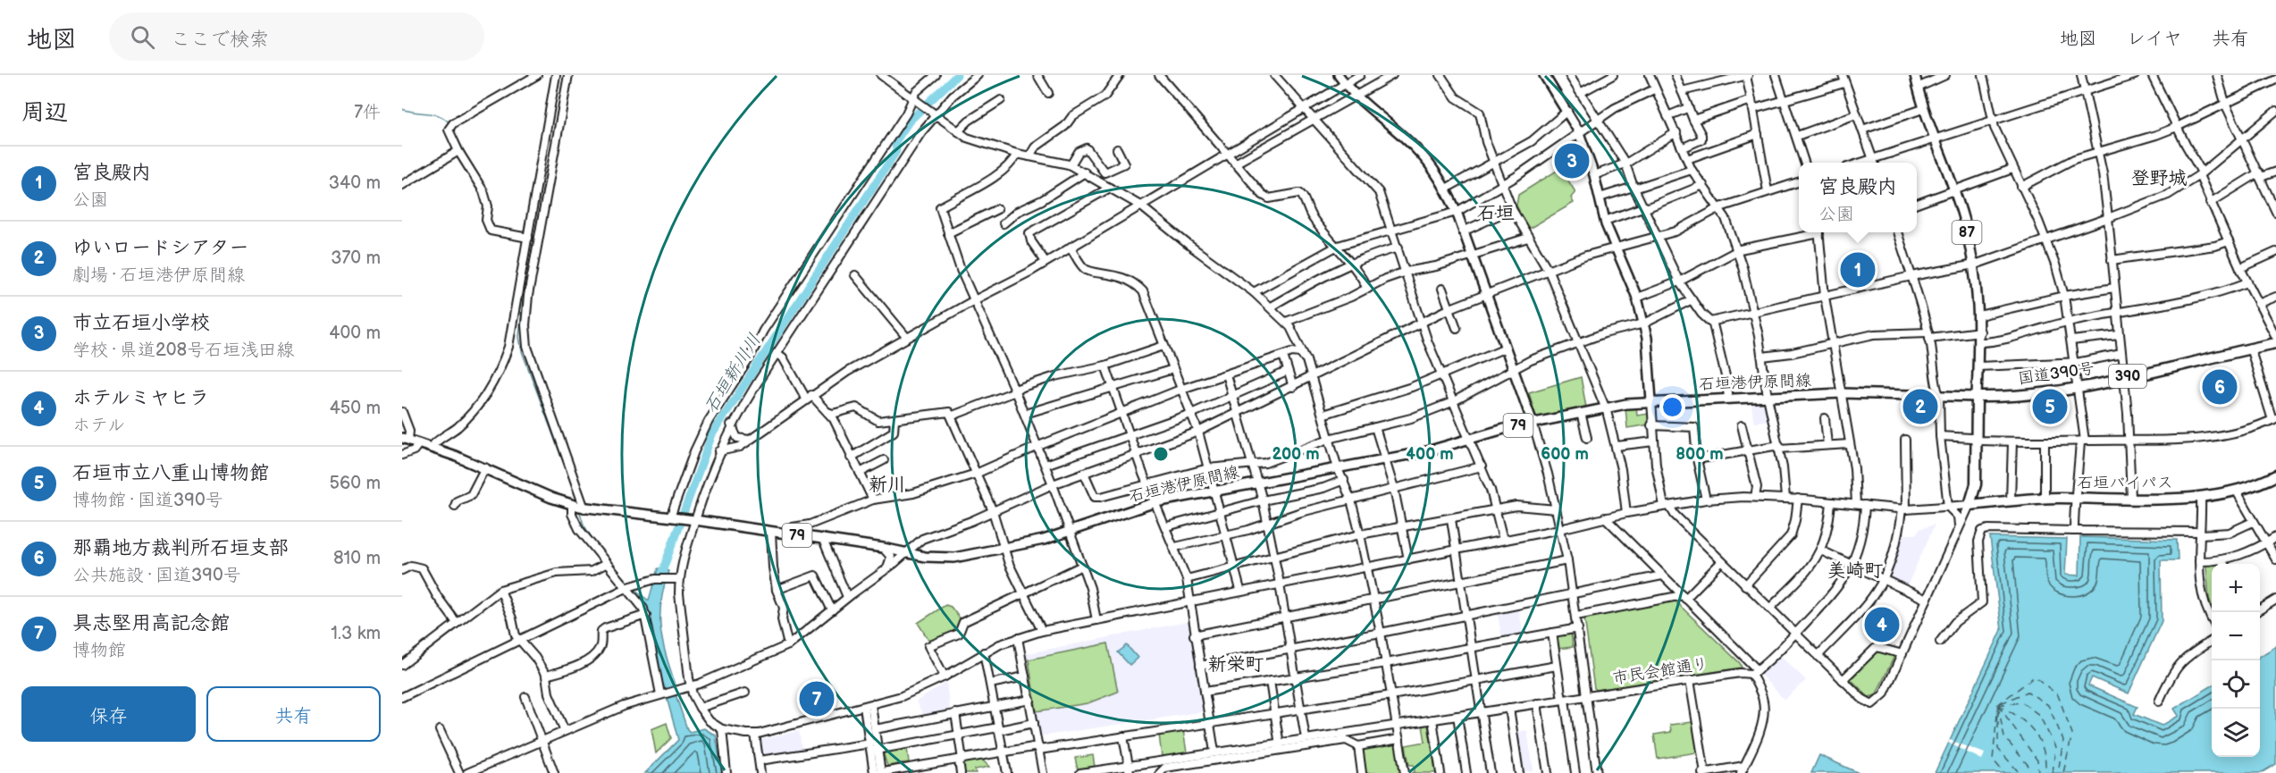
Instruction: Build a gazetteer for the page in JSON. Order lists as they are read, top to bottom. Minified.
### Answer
{"streets":{"highway":["国道390号","390","石垣バイパス"],"main road":["87","石垣港伊原間線","79"],"street":["市民会館通り"]},"crossings":[["87","国道390号"],["87","石垣港伊原間線"],["国道390号","石垣港伊原間線"],["石垣港伊原間線","79"]],"districts":["登野城","石垣","新川","美崎町","新栄町"],"water":["石垣新川川"],"page":{"header":"地図","search":"ここで検索","nav":["地図","レイヤ","共有"],"heading":["周辺","7件"],"pins":["3","1","6","2","5","4","7"],"list":[{"mark":"1","name":"宮良殿内","note":"公園","value":"340 m"},{"mark":"2","name":"ゆいロードシアター","note":"劇場 · 石垣港伊原間線","value":"370 m"},{"mark":"3","name":"市立石垣小学校","note":"学校 · 県道208号石垣浅田線","value":"400 m"},{"mark":"4","name":"ホテルミヤヒラ","note":"ホテル","value":"450 m"},{"mark":"5","name":"石垣市立八重山博物館","note":"博物館 · 国道390号","value":"560 m"},{"mark":"6","name":"那覇地方裁判所石垣支部","note":"公共施設 · 国道390号","value":"810 m"},{"mark":"7","name":"具志堅用高記念館","note":"博物館","value":"1.3 km"}],"popup":["宮良殿内","公園"],"map_buttons":["+","−"],"buttons":["保存","共有"]},"rings":["200 m","400 m","600 m","800 m"]}
